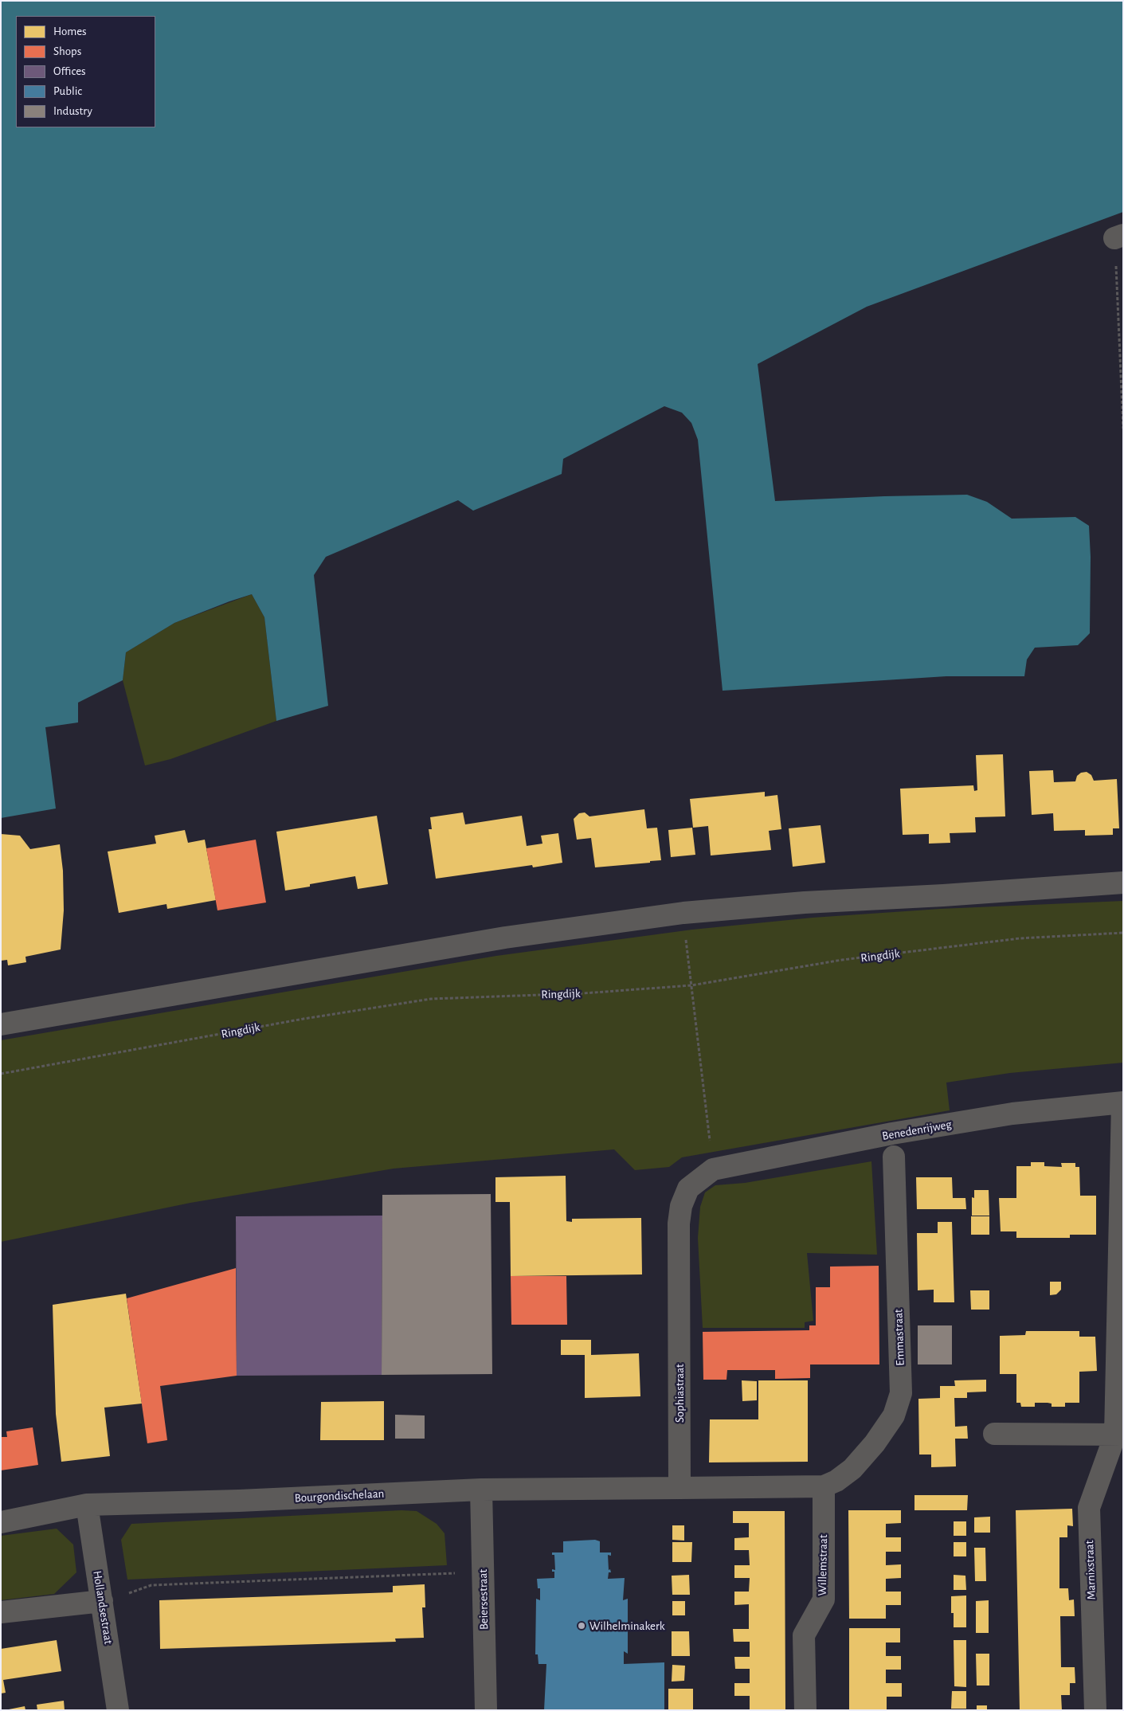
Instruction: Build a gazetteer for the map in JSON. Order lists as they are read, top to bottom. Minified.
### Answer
{"streets":{"street":["Benedenrijweg","Emmastraat","Sophiastraat","Bourgondischelaan","Willemstraat","Marnixstraat","Beiersestraat","Hollandsestraat"],"path":["Ringdijk"]},"crossings":[["Benedenrijweg","Sophiastraat"],["Benedenrijweg","Marnixstraat"],["Emmastraat","Willemstraat"],["Sophiastraat","Bourgondischelaan"],["Bourgondischelaan","Beiersestraat"],["Bourgondischelaan","Hollandsestraat"]],"places":["Wilhelminakerk"],"legend":["Homes","Shops","Offices","Public","Industry"]}
